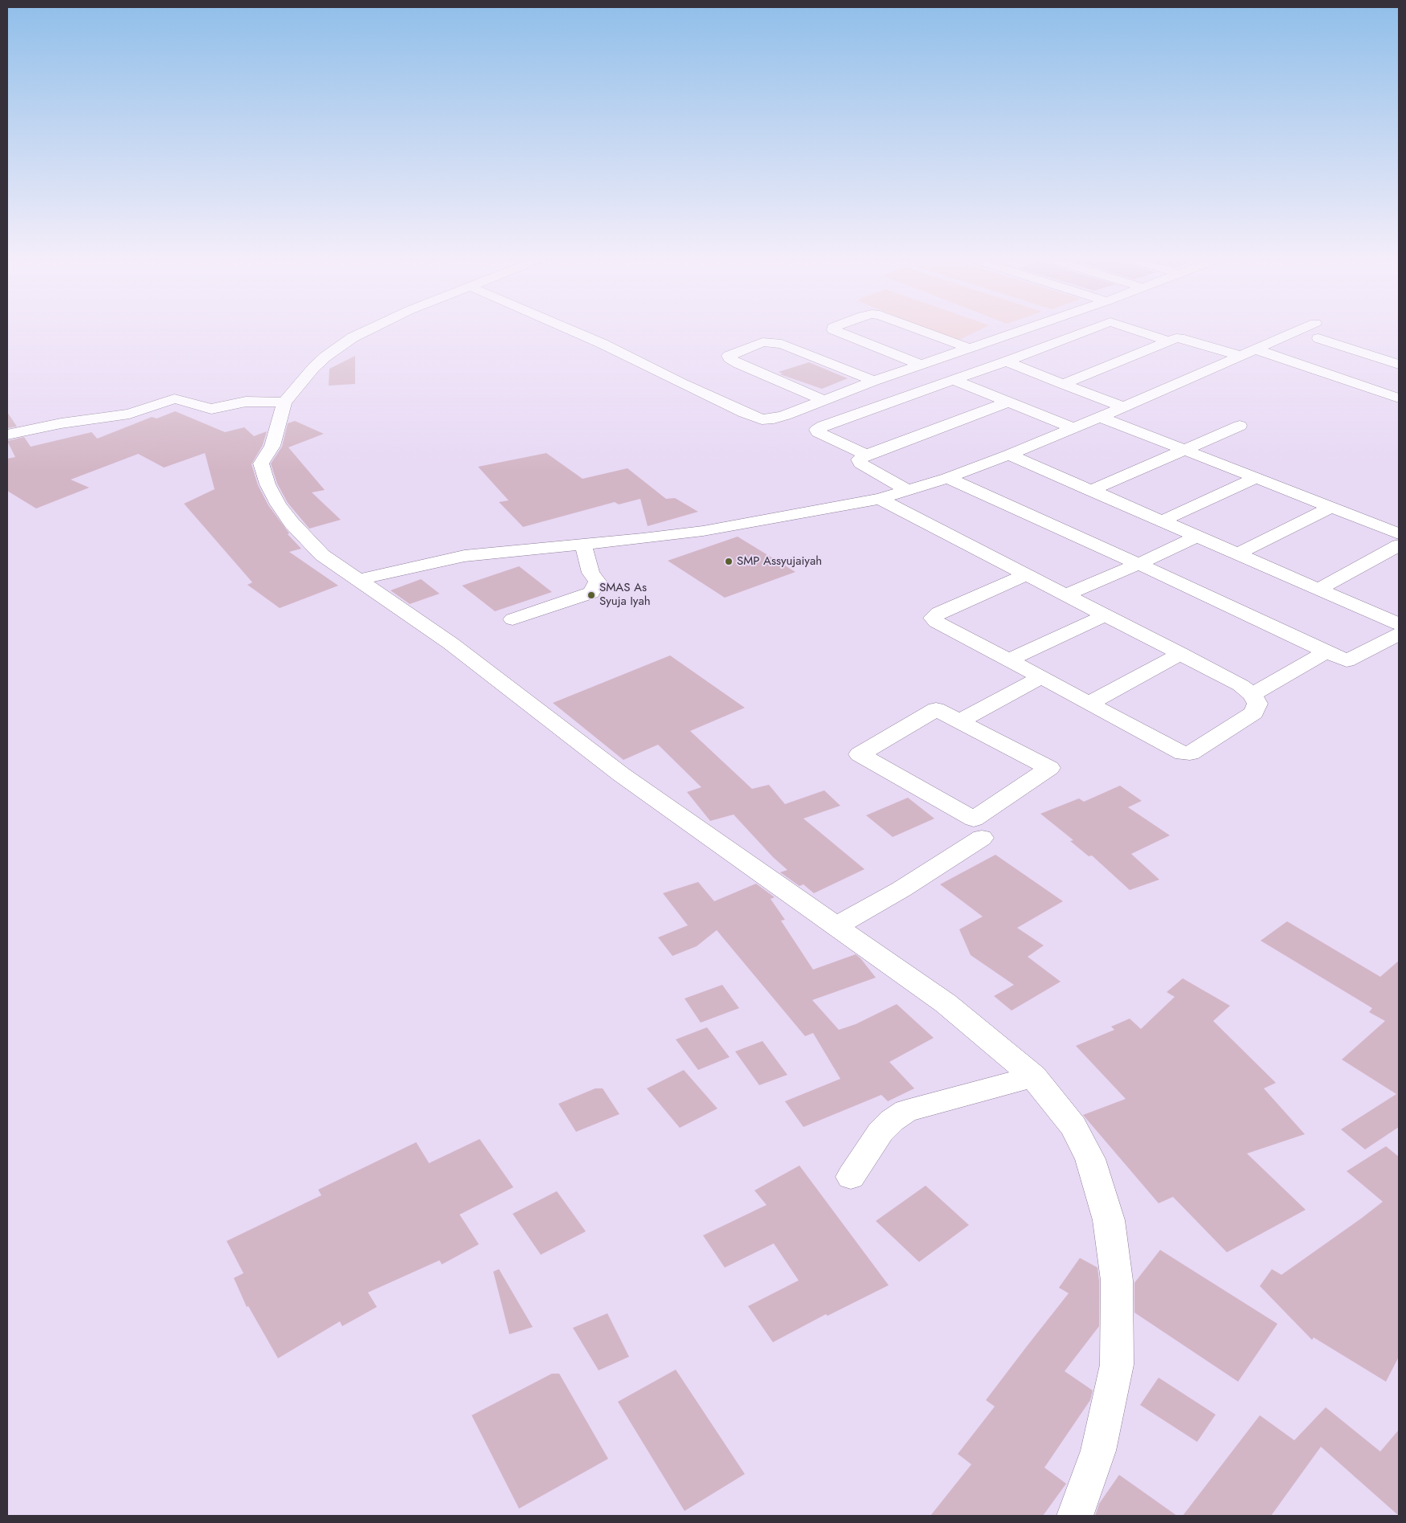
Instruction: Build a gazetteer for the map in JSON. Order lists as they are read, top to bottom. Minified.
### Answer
{"places":["SMP Assyujaiyah","SMAS As Syuja Iyah"]}
